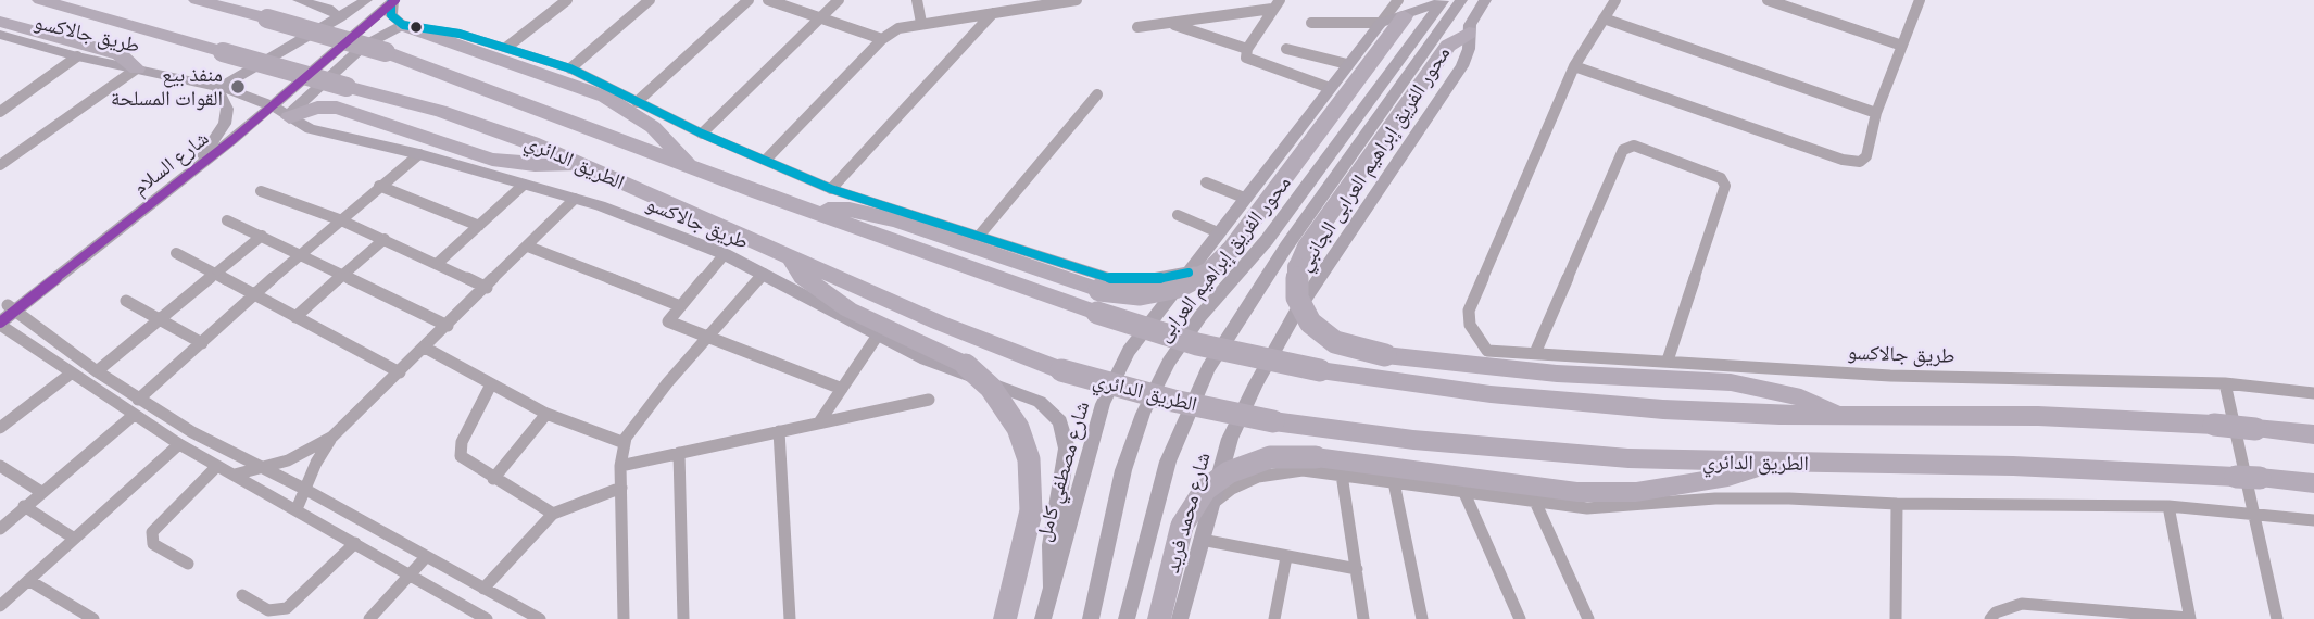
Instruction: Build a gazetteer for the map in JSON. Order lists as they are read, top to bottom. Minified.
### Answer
{"streets":{"highway":["الطريق الدائري"],"street":["طريق جالاكسو","محور الفريق إبراهيم العرابى الجانبي","شارع السلام","محور الفريق إبراهيم العرابى","شارع مصطفي كامل","شارع محمد فريد"]},"crossings":[["طريق جالاكسو","شارع السلام"],["طريق جالاكسو","شارع مصطفي كامل"],["محور الفريق إبراهيم العرابى الجانبي","شارع محمد فريد"]],"places":["منفذ بيع القوات المسلحة"]}
